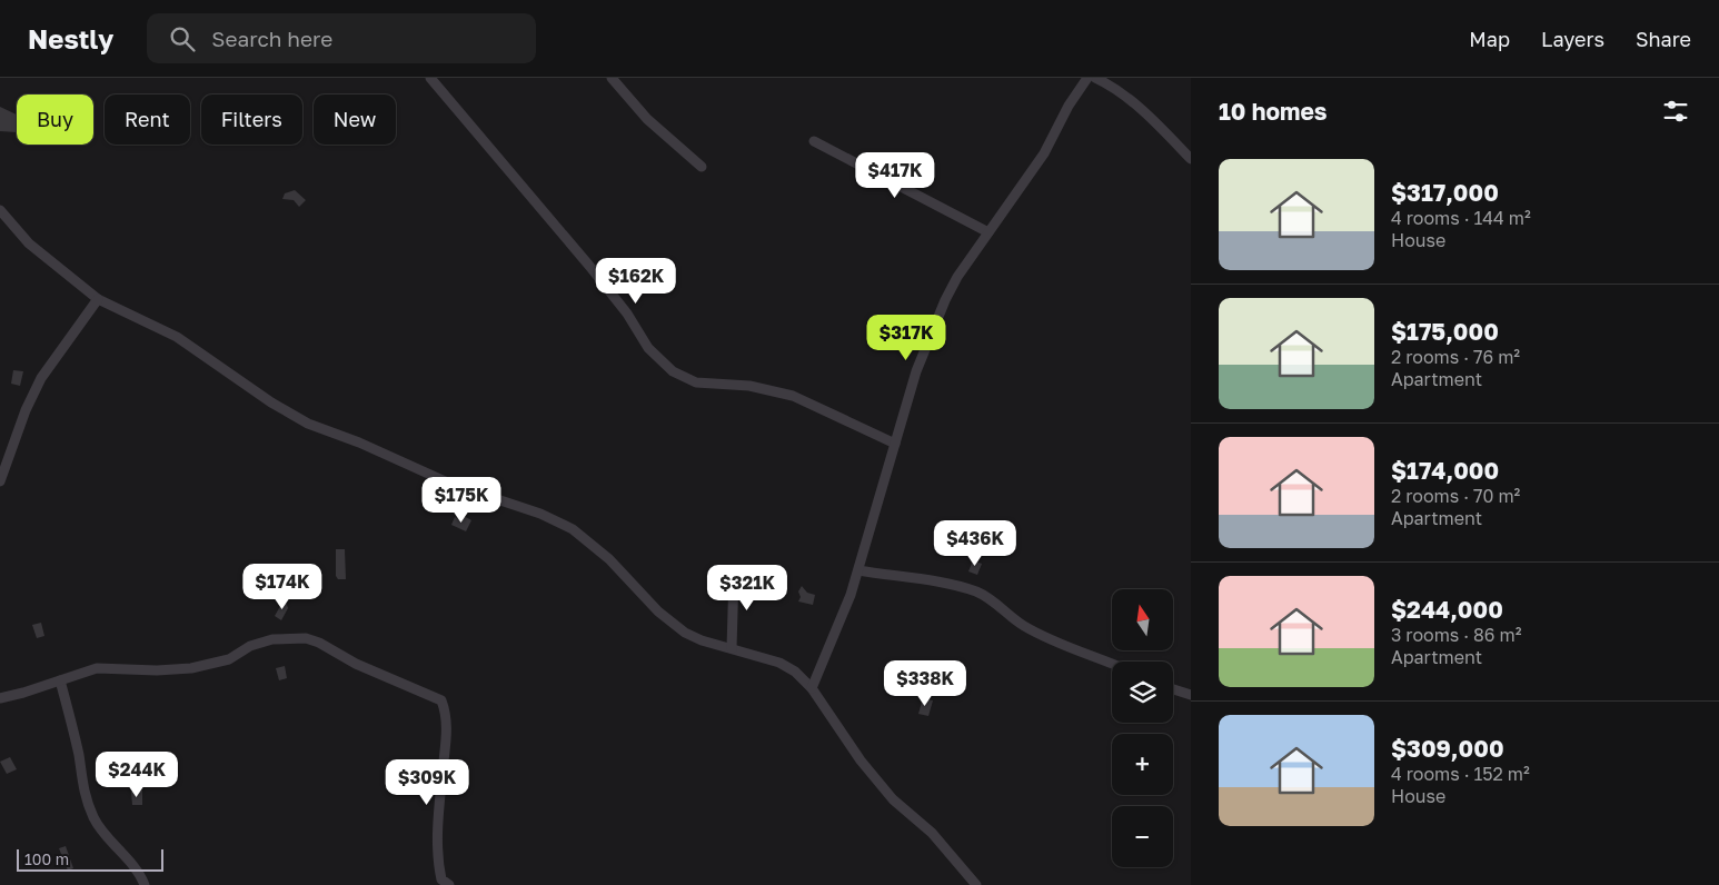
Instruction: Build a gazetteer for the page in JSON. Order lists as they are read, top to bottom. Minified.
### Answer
{"scale_bar":"100 m","north":"top","page":{"header":"Nestly","search":"Search here","nav":["Map","Layers","Share"],"heading":"10 homes","chip":["Buy","Rent","Filters","New"],"list":[{"name":"$317,000","note":"4 rooms · 144 m² · House"},{"name":"$175,000","note":"2 rooms · 76 m² · Apartment"},{"name":"$174,000","note":"2 rooms · 70 m² · Apartment"},{"name":"$244,000","note":"3 rooms · 86 m² · Apartment"},{"name":"$309,000","note":"4 rooms · 152 m² · House"}],"price":["$417K","$162K","$317K","$175K","$436K","$174K","$321K","$338K","$244K","$309K"],"map_buttons":["+","−"],"scale":"100 m"}}
